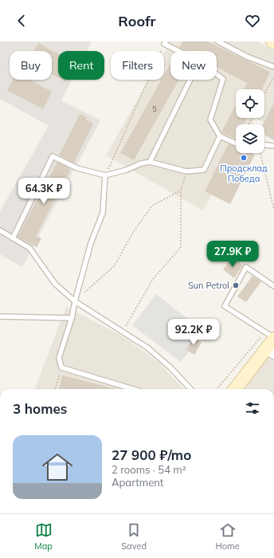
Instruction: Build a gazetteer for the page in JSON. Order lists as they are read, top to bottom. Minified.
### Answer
{"places":["Продсклад Победа","Sun Petrol"],"house_numbers":["5"],"page":{"header":"Roofr","chip":["Buy","Rent","Filters","New"],"price":["64.3K ₽","27.9K ₽","92.2K ₽"],"heading":"3 homes","list":[{"name":"27 900 ₽/mo","note":"2 rooms · 54 m² · Apartment"}],"tabs":["Map","Saved","Home"]}}
